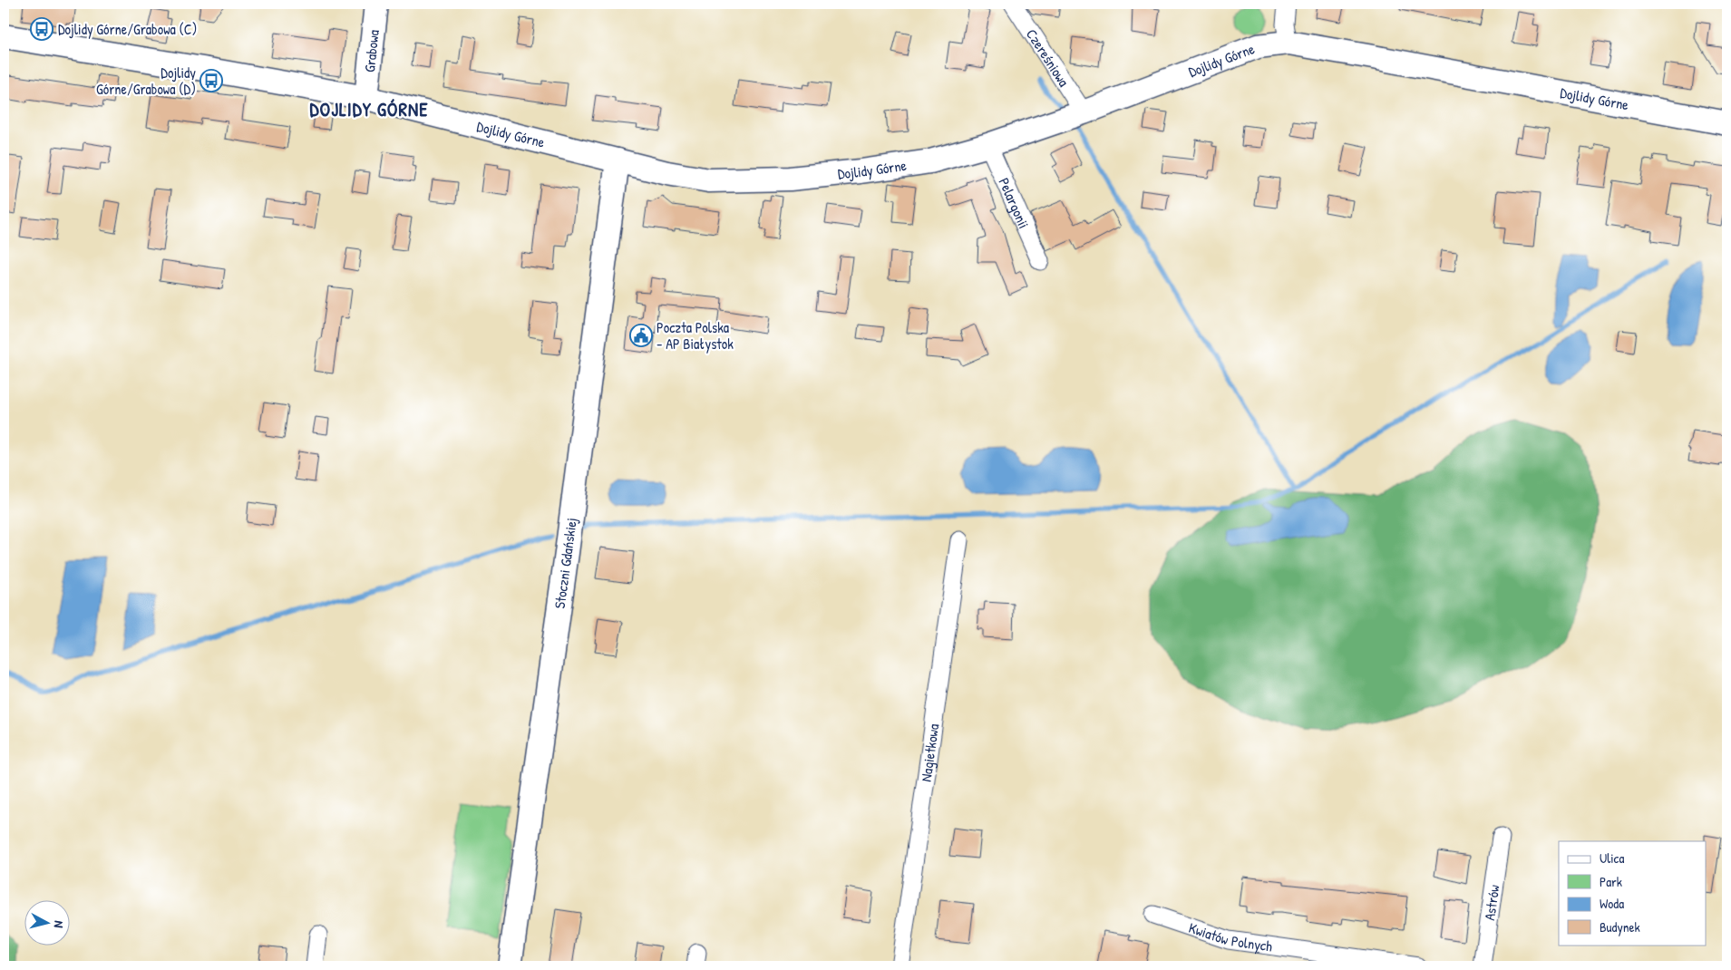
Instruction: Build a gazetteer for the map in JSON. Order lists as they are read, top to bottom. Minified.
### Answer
{"streets":{"street":["Grabowa","Czereśniowa","Dojlidy Górne","Pelargonii","Stoczni Gdańskiej","Nagietkowa","Astrów","Kwiatów Polnych"]},"crossings":[["Grabowa","Dojlidy Górne"],["Czereśniowa","Dojlidy Górne"],["Dojlidy Górne","Pelargonii"],["Dojlidy Górne","Stoczni Gdańskiej"]],"districts":["DOJLIDY GÓRNE"],"places":{"bus stop":["Dojlidy Górne/Grabowa (C)","Dojlidy Górne/Grabowa (D)"],"public building":["Poczta Polska - AP Białystok"]},"legend":["Ulica","Park","Woda","Budynek"],"north":"right"}
